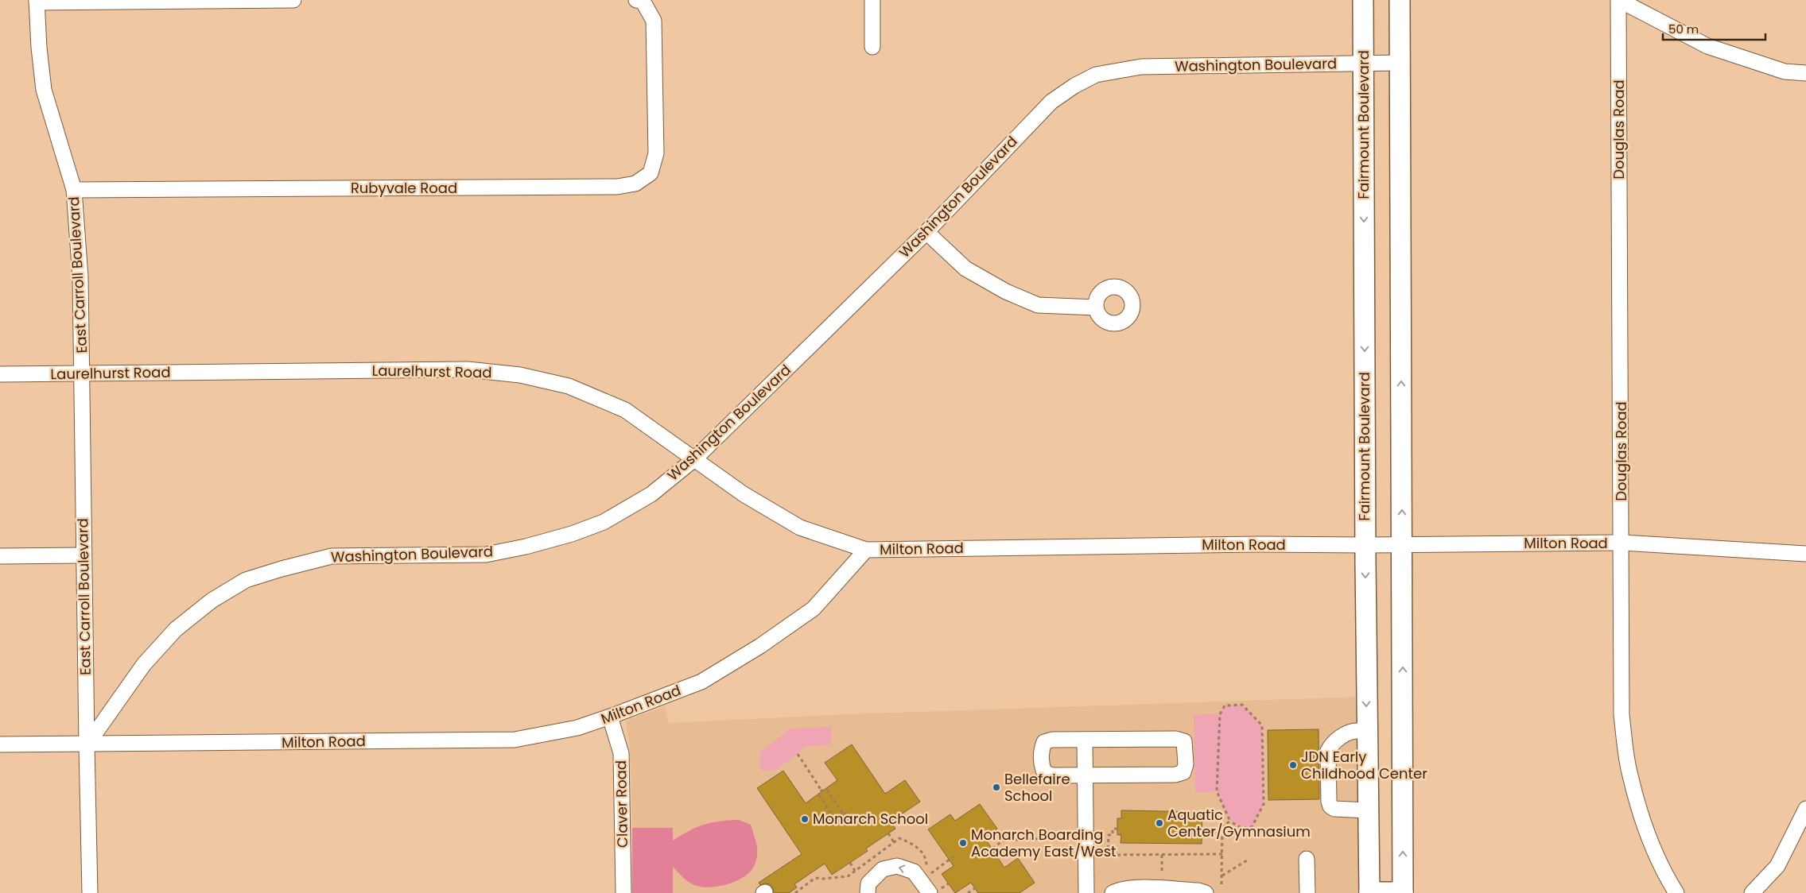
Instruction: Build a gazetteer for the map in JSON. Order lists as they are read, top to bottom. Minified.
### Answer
{"streets":{"main road":["Fairmount Boulevard"],"street":["Washington Boulevard","Douglas Road","Rubyvale Road","East Carroll Boulevard","Laurelhurst Road","Milton Road","Claver Road"]},"crossings":[["Washington Boulevard","Fairmount Boulevard"],["Washington Boulevard","East Carroll Boulevard"],["Washington Boulevard","Laurelhurst Road"],["Washington Boulevard","Milton Road"],["Fairmount Boulevard","Milton Road"],["Douglas Road","Milton Road"],["Rubyvale Road","East Carroll Boulevard"],["East Carroll Boulevard","Laurelhurst Road"],["East Carroll Boulevard","Milton Road"],["Laurelhurst Road","Milton Road"],["Milton Road","Claver Road"]],"places":["JDN Early Childhood Center","Bellefaire School","Monarch School","Aquatic Center/Gymnasium","Monarch Boarding Academy East/West"],"scale_bar":"50 m"}
